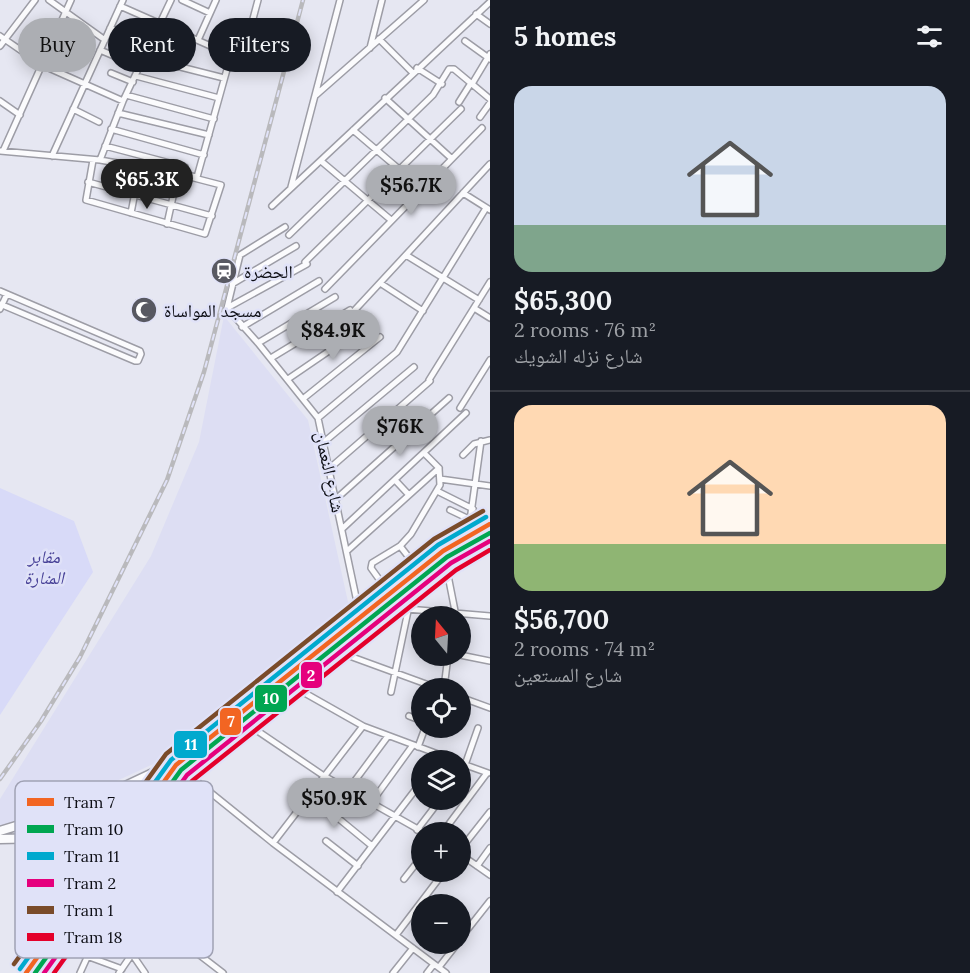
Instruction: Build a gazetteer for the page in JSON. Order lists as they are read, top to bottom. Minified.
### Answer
{"streets":{"street":["شارع النعمان"]},"parks":["مقابر المنارة"],"places":{"station":["الحضرة"],"mosque":["مسجد المواساة"]},"lines":["tram line 1","tram line 11","tram line 7","tram line 10","tram line 2","tram line 18"],"legend":["Tram 7","Tram 10","Tram 11","Tram 2","Tram 1","Tram 18"],"north":"top","page":{"heading":"5 homes","chip":["Buy","Rent","Filters"],"list":[{"name":"$65,300","note":"2 rooms · 76 m² · شارع نزله الشويك"},{"name":"$56,700","note":"2 rooms · 74 m² · شارع المستعين"}],"price":["$65.3K","$56.7K","$84.9K","$76K","$50.9K"],"map_buttons":["+","−"]}}
